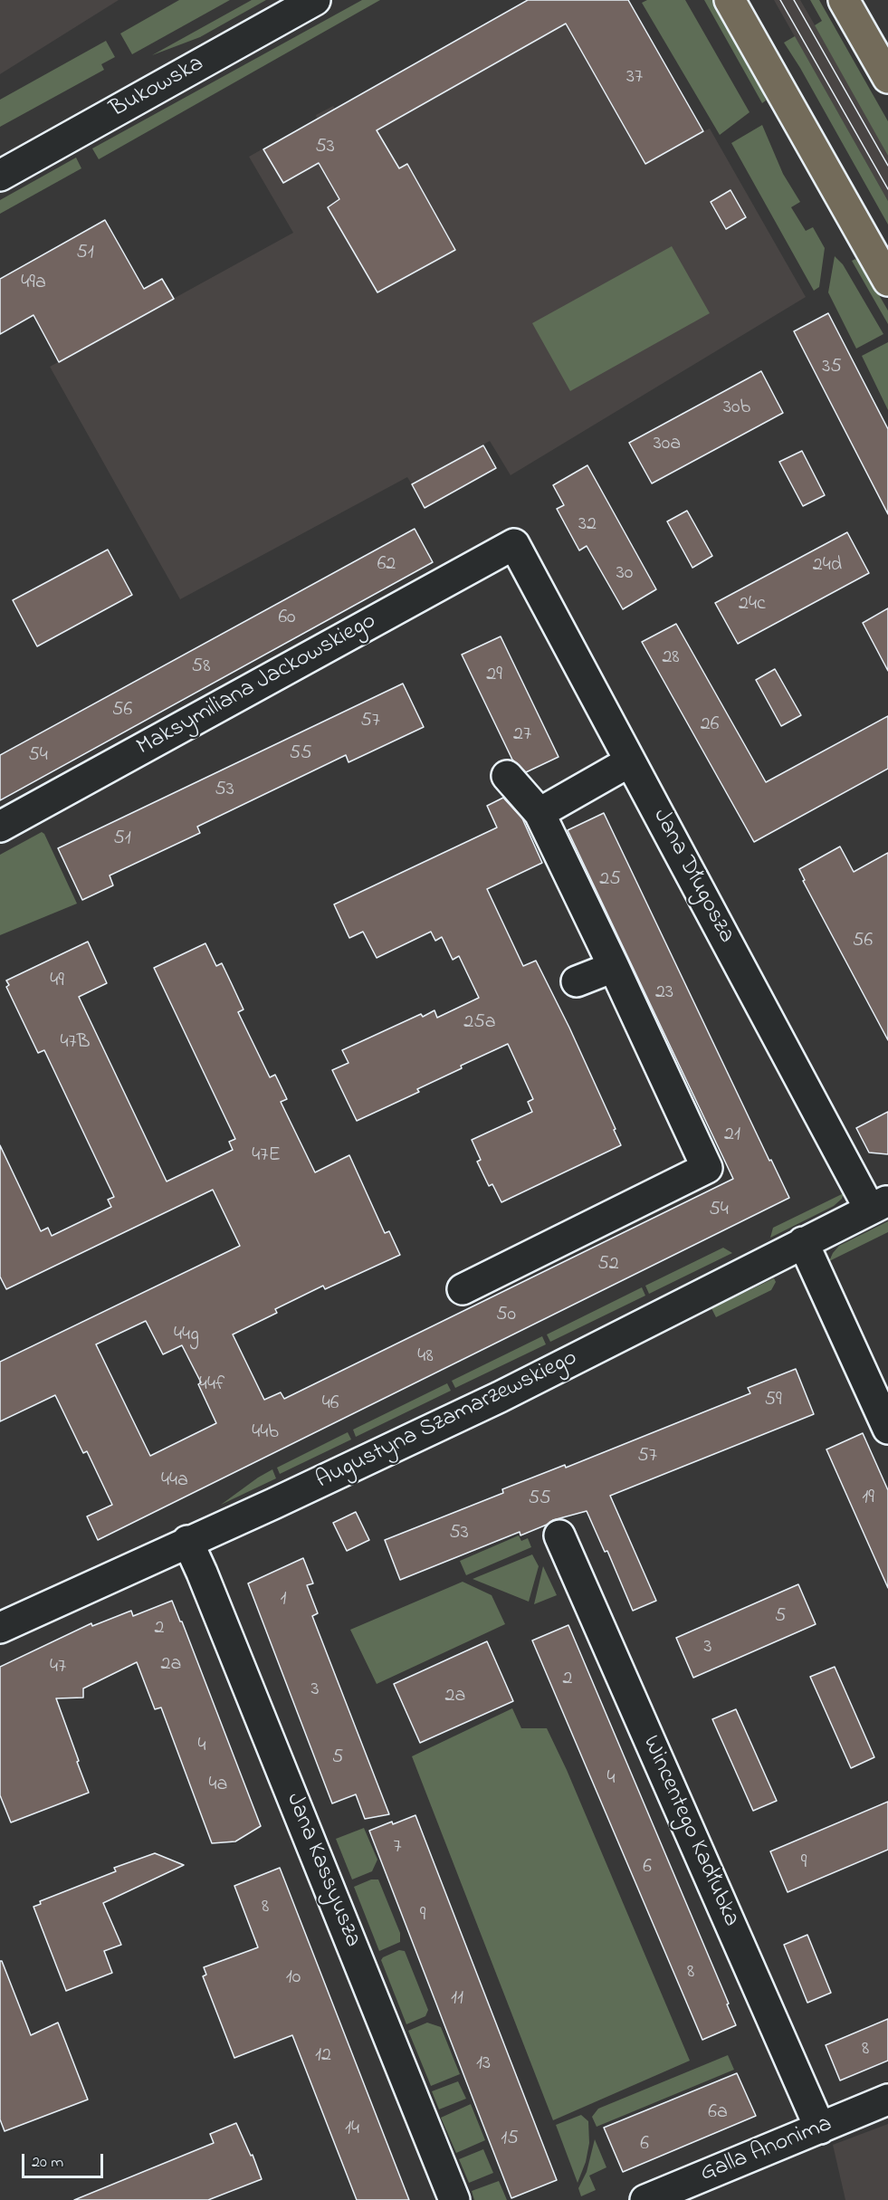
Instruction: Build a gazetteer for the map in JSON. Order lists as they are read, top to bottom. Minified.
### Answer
{"streets":{"street":["Bukowska","Maksymiliana Jackowskiego","Jana Długosza","Augustyna Szamarzewskiego","Wincentego Kadłubka","Jana Kassyusza","Galla Anonima"]},"crossings":[["Maksymiliana Jackowskiego","Jana Długosza"],["Jana Długosza","Augustyna Szamarzewskiego"],["Augustyna Szamarzewskiego","Jana Kassyusza"],["Wincentego Kadłubka","Galla Anonima"]],"house_numbers":["37","53","51","49a","35","30b","30a","32","62","24d","30","24c","60","28","58","29","56","57","26","27","55","54","53","51","25","56","49","23","25a","47B","21","47E","54","52","50","44g","48","44f","59","46","44b","57","44a","19","55","53","1","5","2","3","2a","47","2","3","2a","4","5","4","4a","7","9","6","8","9","8","10","11","8","12","13","6a","14","15","6"],"scale_bar":"20 m"}
